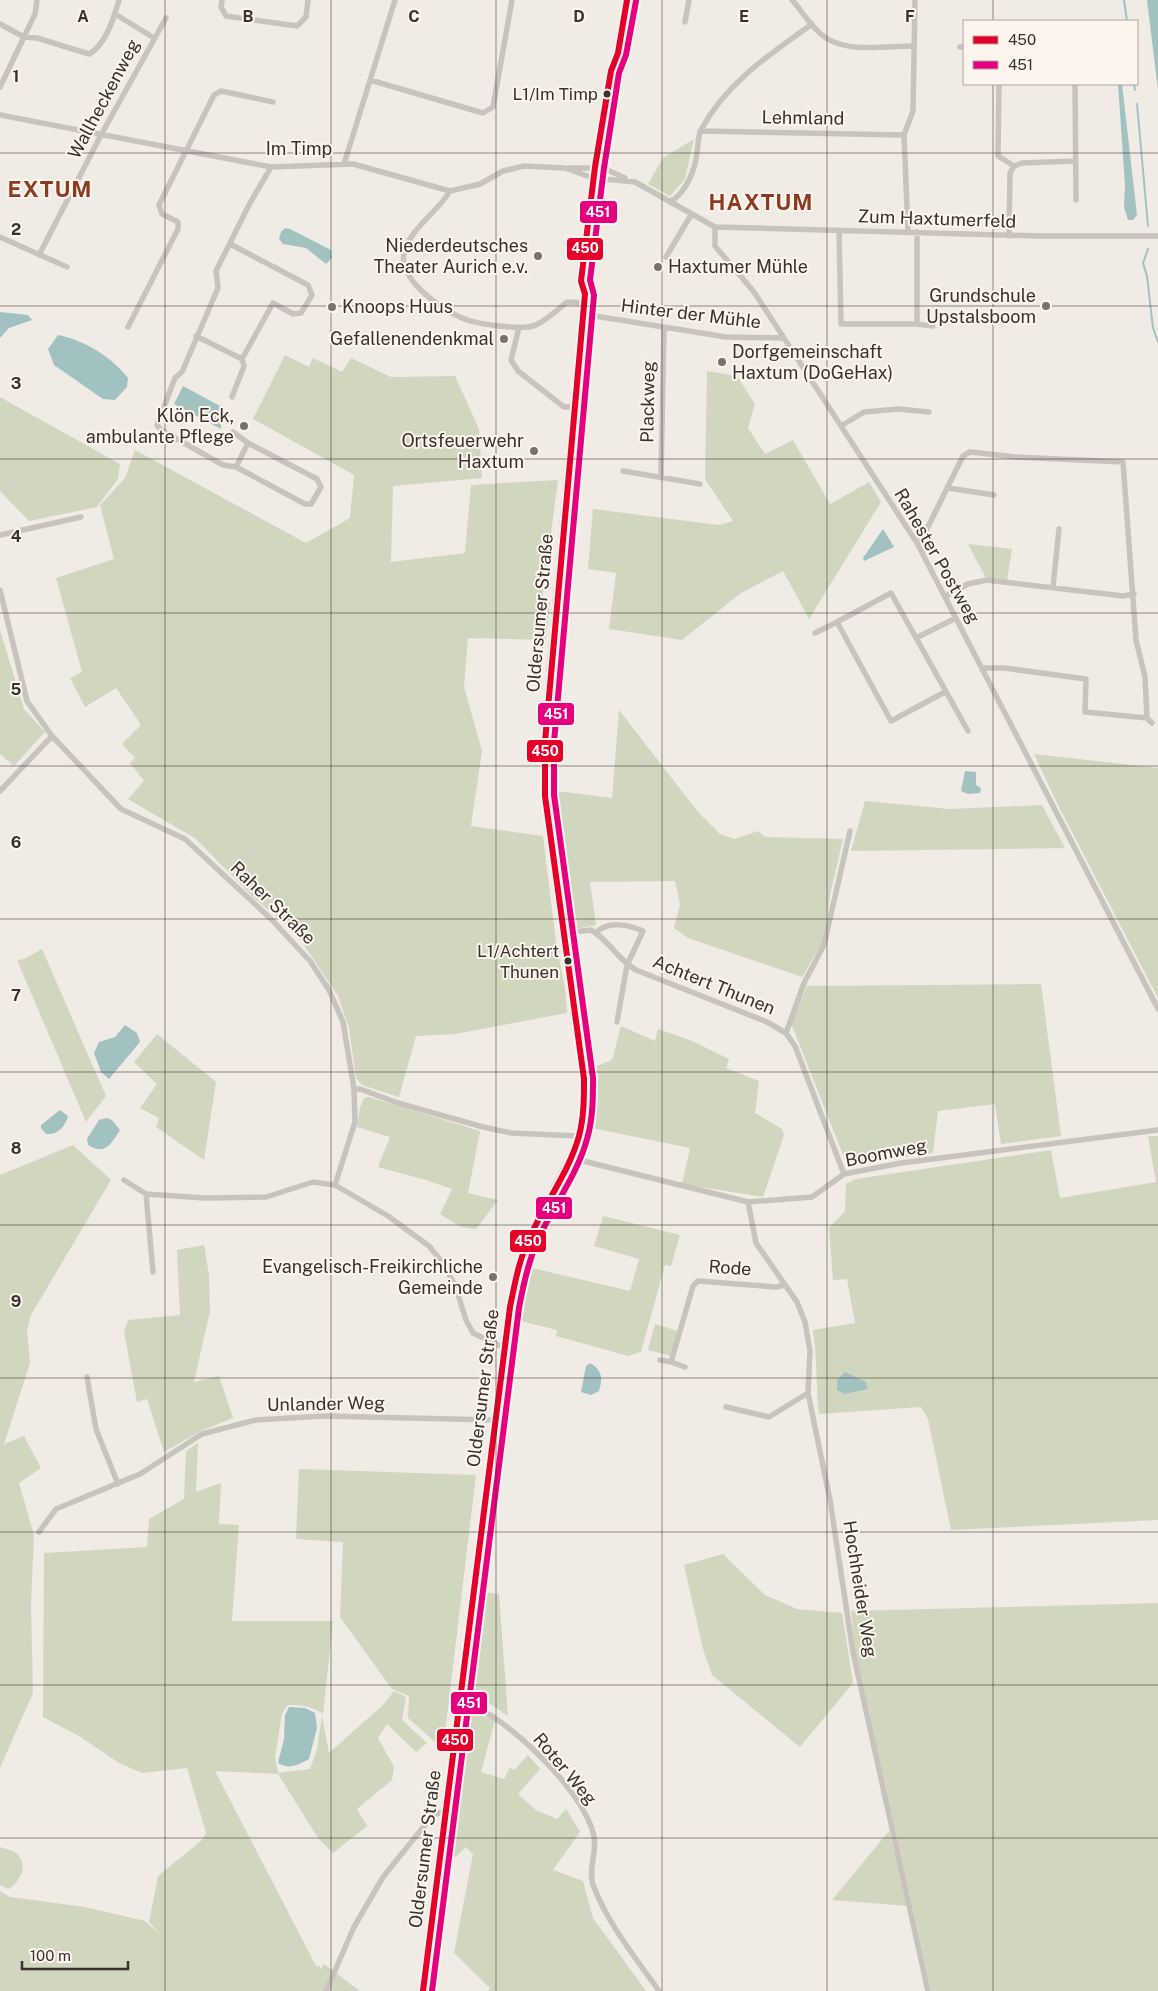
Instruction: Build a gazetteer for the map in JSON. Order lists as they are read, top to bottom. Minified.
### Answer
{"streets":{"main road":["Oldersumer Straße"],"street":["Wallheckenweg","Lehmland","Im Timp","Zum Haxtumerfeld","Hinter der Mühle","Plackweg","Rahester Postweg","Raher Straße","Achtert Thunen","Boomweg","Rode","Unlander Weg","Hochheider Weg","Roter Weg"]},"crossings":[["Wallheckenweg","Im Timp"],["Im Timp","Oldersumer Straße"],["Zum Haxtumerfeld","Rahester Postweg"],["Hinter der Mühle","Plackweg"],["Hinter der Mühle","Rahester Postweg"],["Oldersumer Straße","Achtert Thunen"],["Oldersumer Straße","Boomweg"],["Oldersumer Straße","Unlander Weg"],["Oldersumer Straße","Roter Weg"],["Achtert Thunen","Boomweg"],["Boomweg","Hochheider Weg"],["Rode","Hochheider Weg"]],"districts":["EXTUM","HAXTUM"],"places":["L1/Im Timp","Niederdeutsches Theater Aurich e.v.","Haxtumer Mühle","Grundschule Upstalsboom","Knoops Huus","Gefallenendenkmal","Dorfgemeinschaft Haxtum (DoGeHax)","Klön Eck, ambulante Pflege","Ortsfeuerwehr Haxtum","L1/Achtert Thunen","Evangelisch-Freikirchliche Gemeinde"],"lines":["transit line 450","transit line 451"],"legend":["450","451"],"scale_bar":"100 m","grid":{"columns":["A","B","C","D","E","F"],"rows":["1","2","3","4","5","6","7","8","9"]}}
